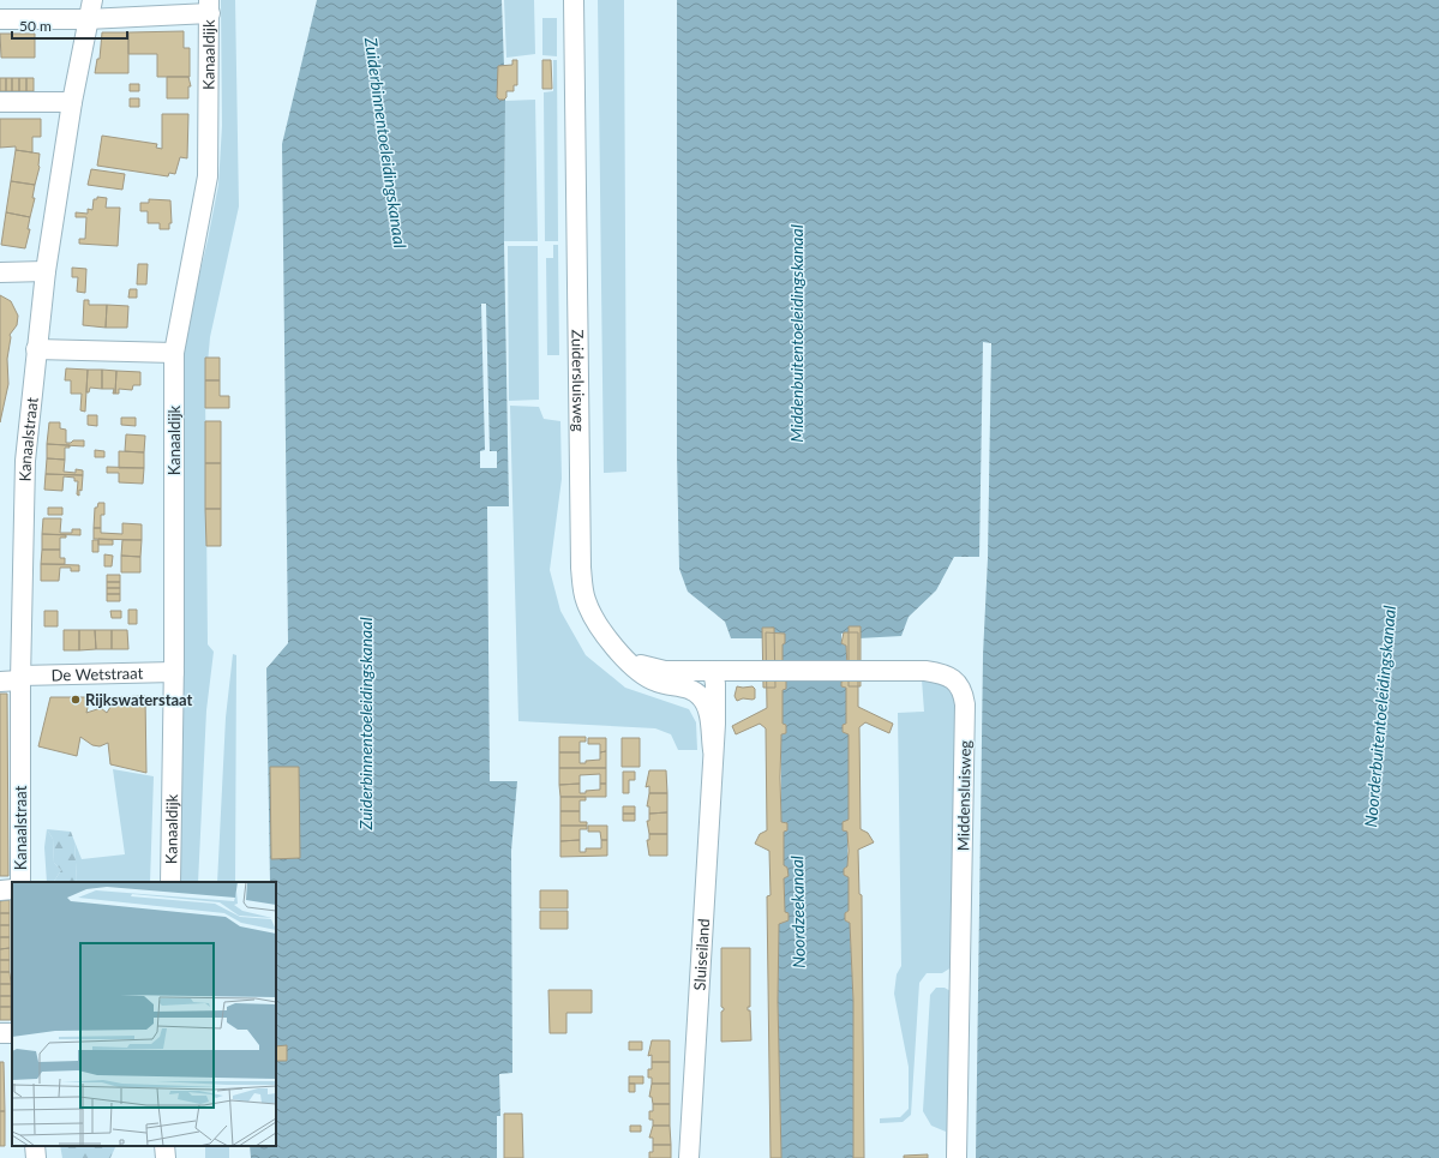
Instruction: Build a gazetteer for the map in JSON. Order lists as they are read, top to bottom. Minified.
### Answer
{"streets":{"street":["Kanaaldijk","Zuidersluisweg","Kanaalstraat","De Wetstraat","Middensluisweg","Sluiseiland"]},"crossings":[["Kanaaldijk","De Wetstraat"],["Kanaalstraat","De Wetstraat"],["Middensluisweg","Sluiseiland"]],"water":["Zuiderbinnentoeleidingskanaal","Middenbuitentoeleidingskanaal","Noorderbuitentoeleidingskanaal","Noordzeekanaal"],"places":["Rijkswaterstaat"],"scale_bar":"50 m"}
